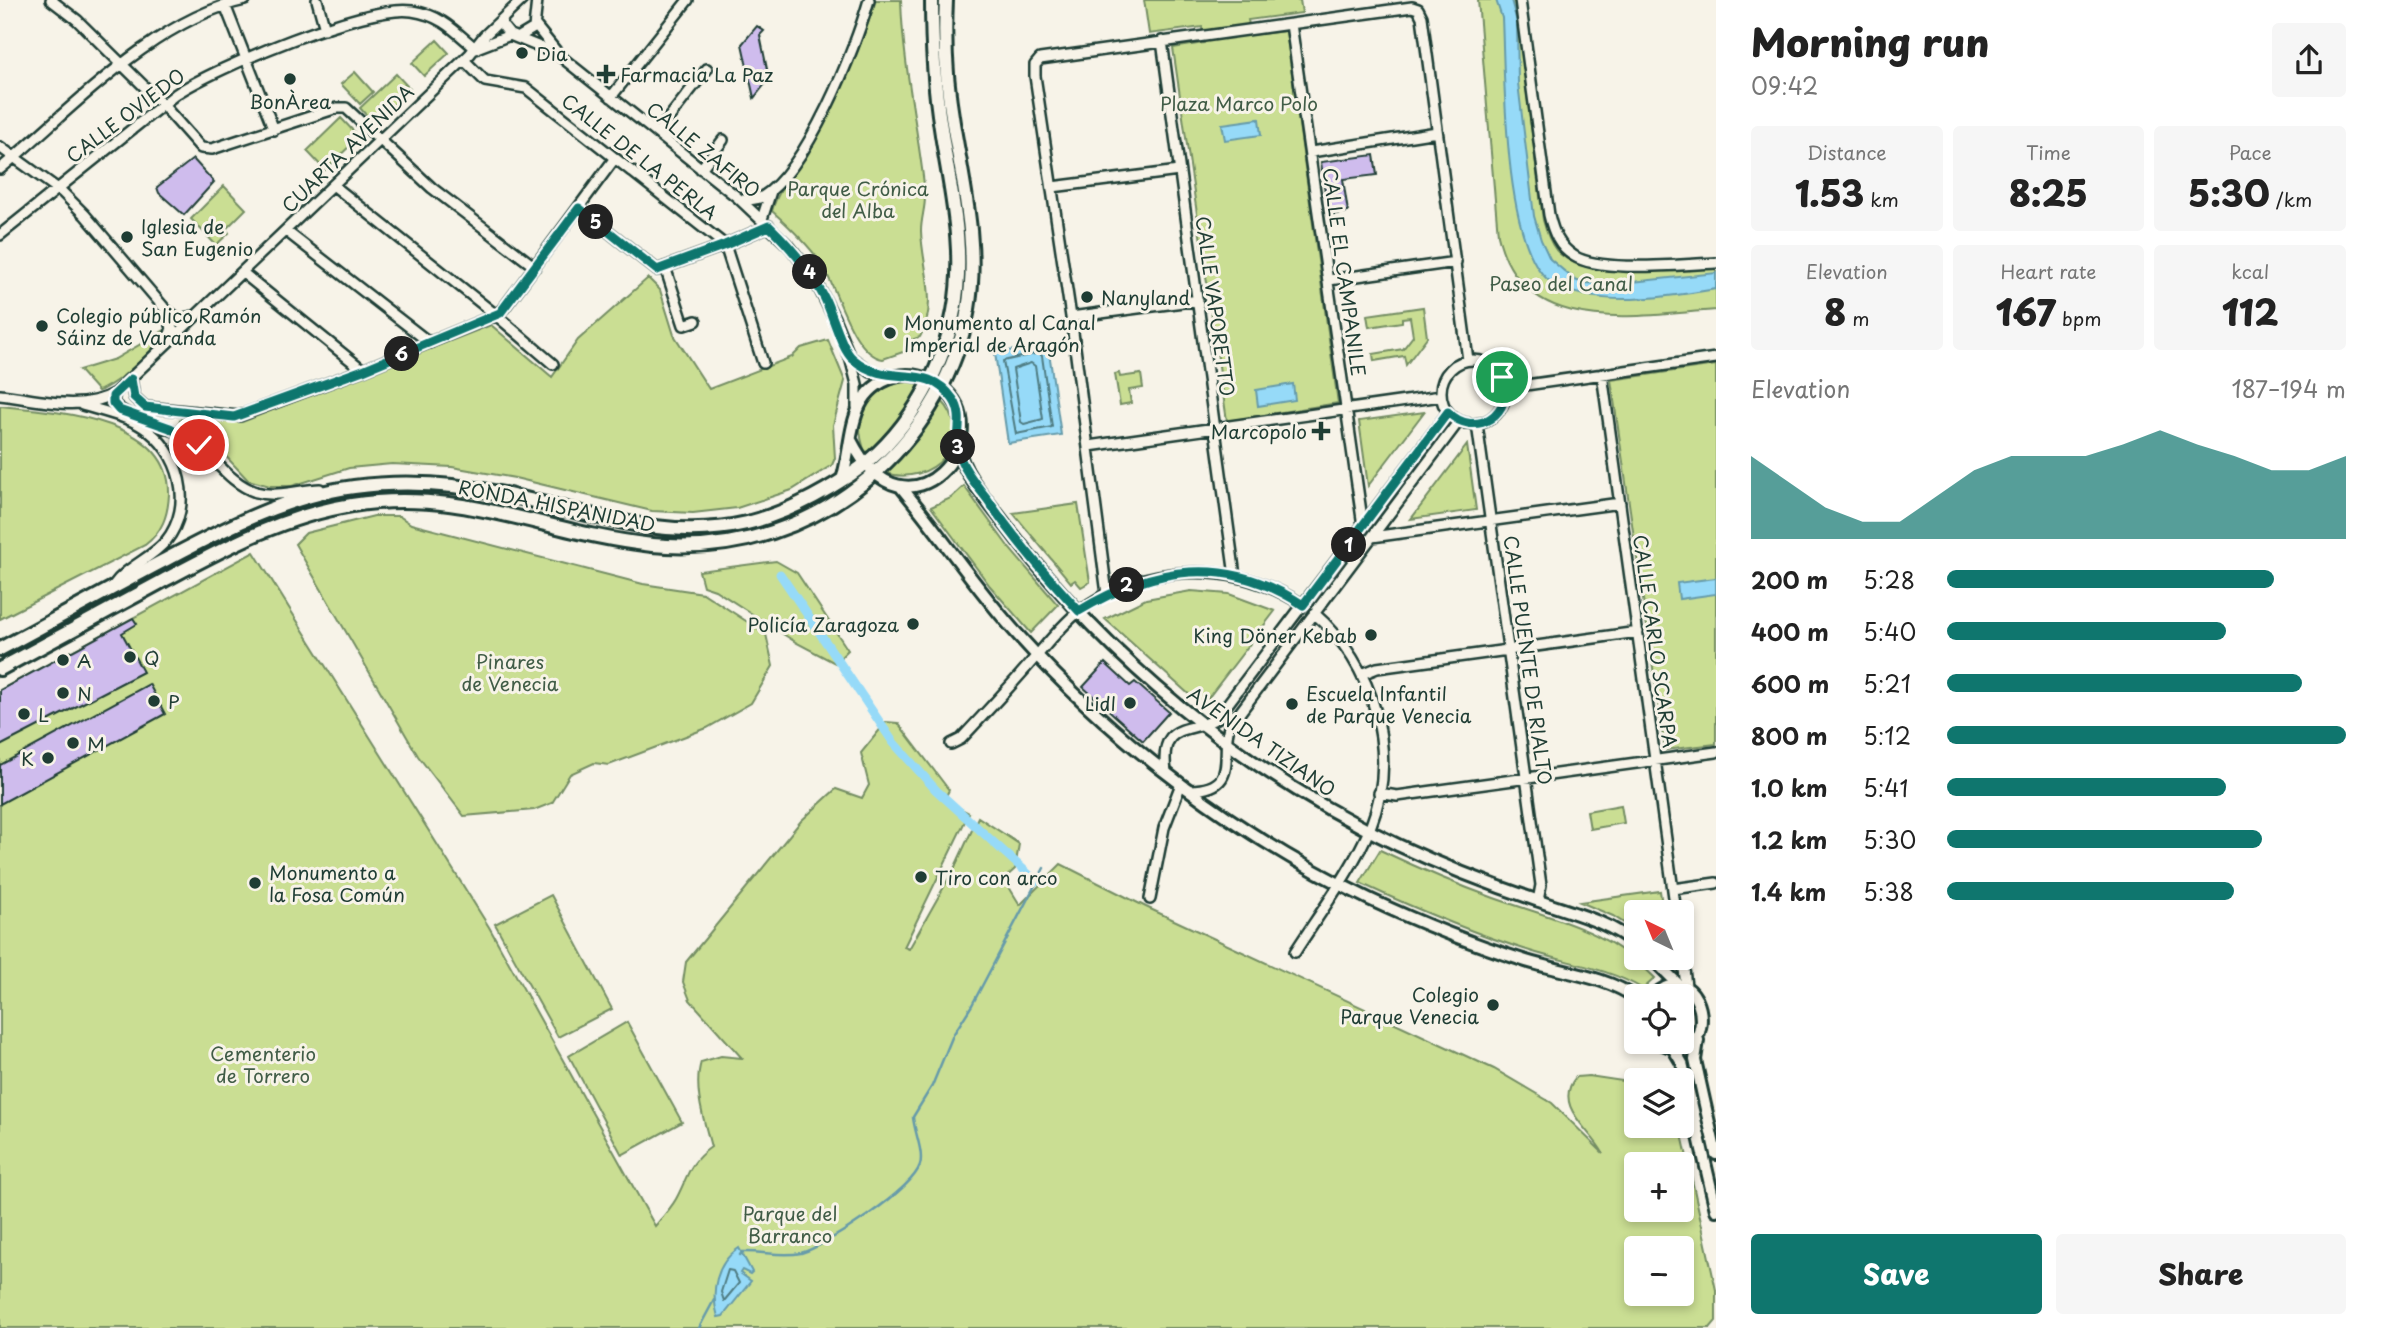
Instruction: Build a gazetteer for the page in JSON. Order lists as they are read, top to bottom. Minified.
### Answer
{"streets":{"highway":["RONDA HISPANIDAD"],"main road":["AVENIDA TIZIANO"],"street":["CALLE OVIEDO","CUARTA AVENIDA","CALLE ZAFIRO","CALLE DE LA PERLA","CALLE EL CAMPANILE","CALLE VAPORETTO","CALLE CARLO SCARPA","CALLE PUENTE DE RIALTO"]},"crossings":[["CALLE OVIEDO","CUARTA AVENIDA"],["CUARTA AVENIDA","CALLE ZAFIRO"],["CUARTA AVENIDA","CALLE DE LA PERLA"],["CALLE PUENTE DE RIALTO","AVENIDA TIZIANO"]],"parks":["Plaza Marco Polo","Parque Crónica del Alba","Paseo del Canal","Pinares de Venecia","Cementerio de Torrero","Parque del Barranco"],"places":{"other":["Dia","BonÀrea","Iglesia de San Eugenio","Nanyland","Colegio público Ramón Sáinz de Varanda","Monumento al Canal Imperial de Aragón","Policía Zaragoza","King Döner Kebab","Q","A","N","P","Lidl","Escuela Infantil de Parque Venecia","L","M","K","Tiro con arco","Monumento a la Fosa Común","Colegio Parque Venecia"],"health":["Farmacia La Paz","Marcopolo"]},"north":"top left","page":{"heading":["Morning run","09:42"],"stats":[["Distance","1.53 km"],["Time","8:25"],["Pace","5:30 /km"],["Elevation","8 m"],["Heart rate","167 bpm"],["kcal","112"]],"pins":["5","4","6","3","1","2"],"chart":["Elevation","187–194 m"],"list":[{"name":"200 m","note":"5:28"},{"name":"400 m","note":"5:40"},{"name":"600 m","note":"5:21"},{"name":"800 m","note":"5:12"},{"name":"1.0 km","note":"5:41"},{"name":"1.2 km","note":"5:30"},{"name":"1.4 km","note":"5:38"}],"map_buttons":["+","−"],"buttons":["Save","Share"]}}
